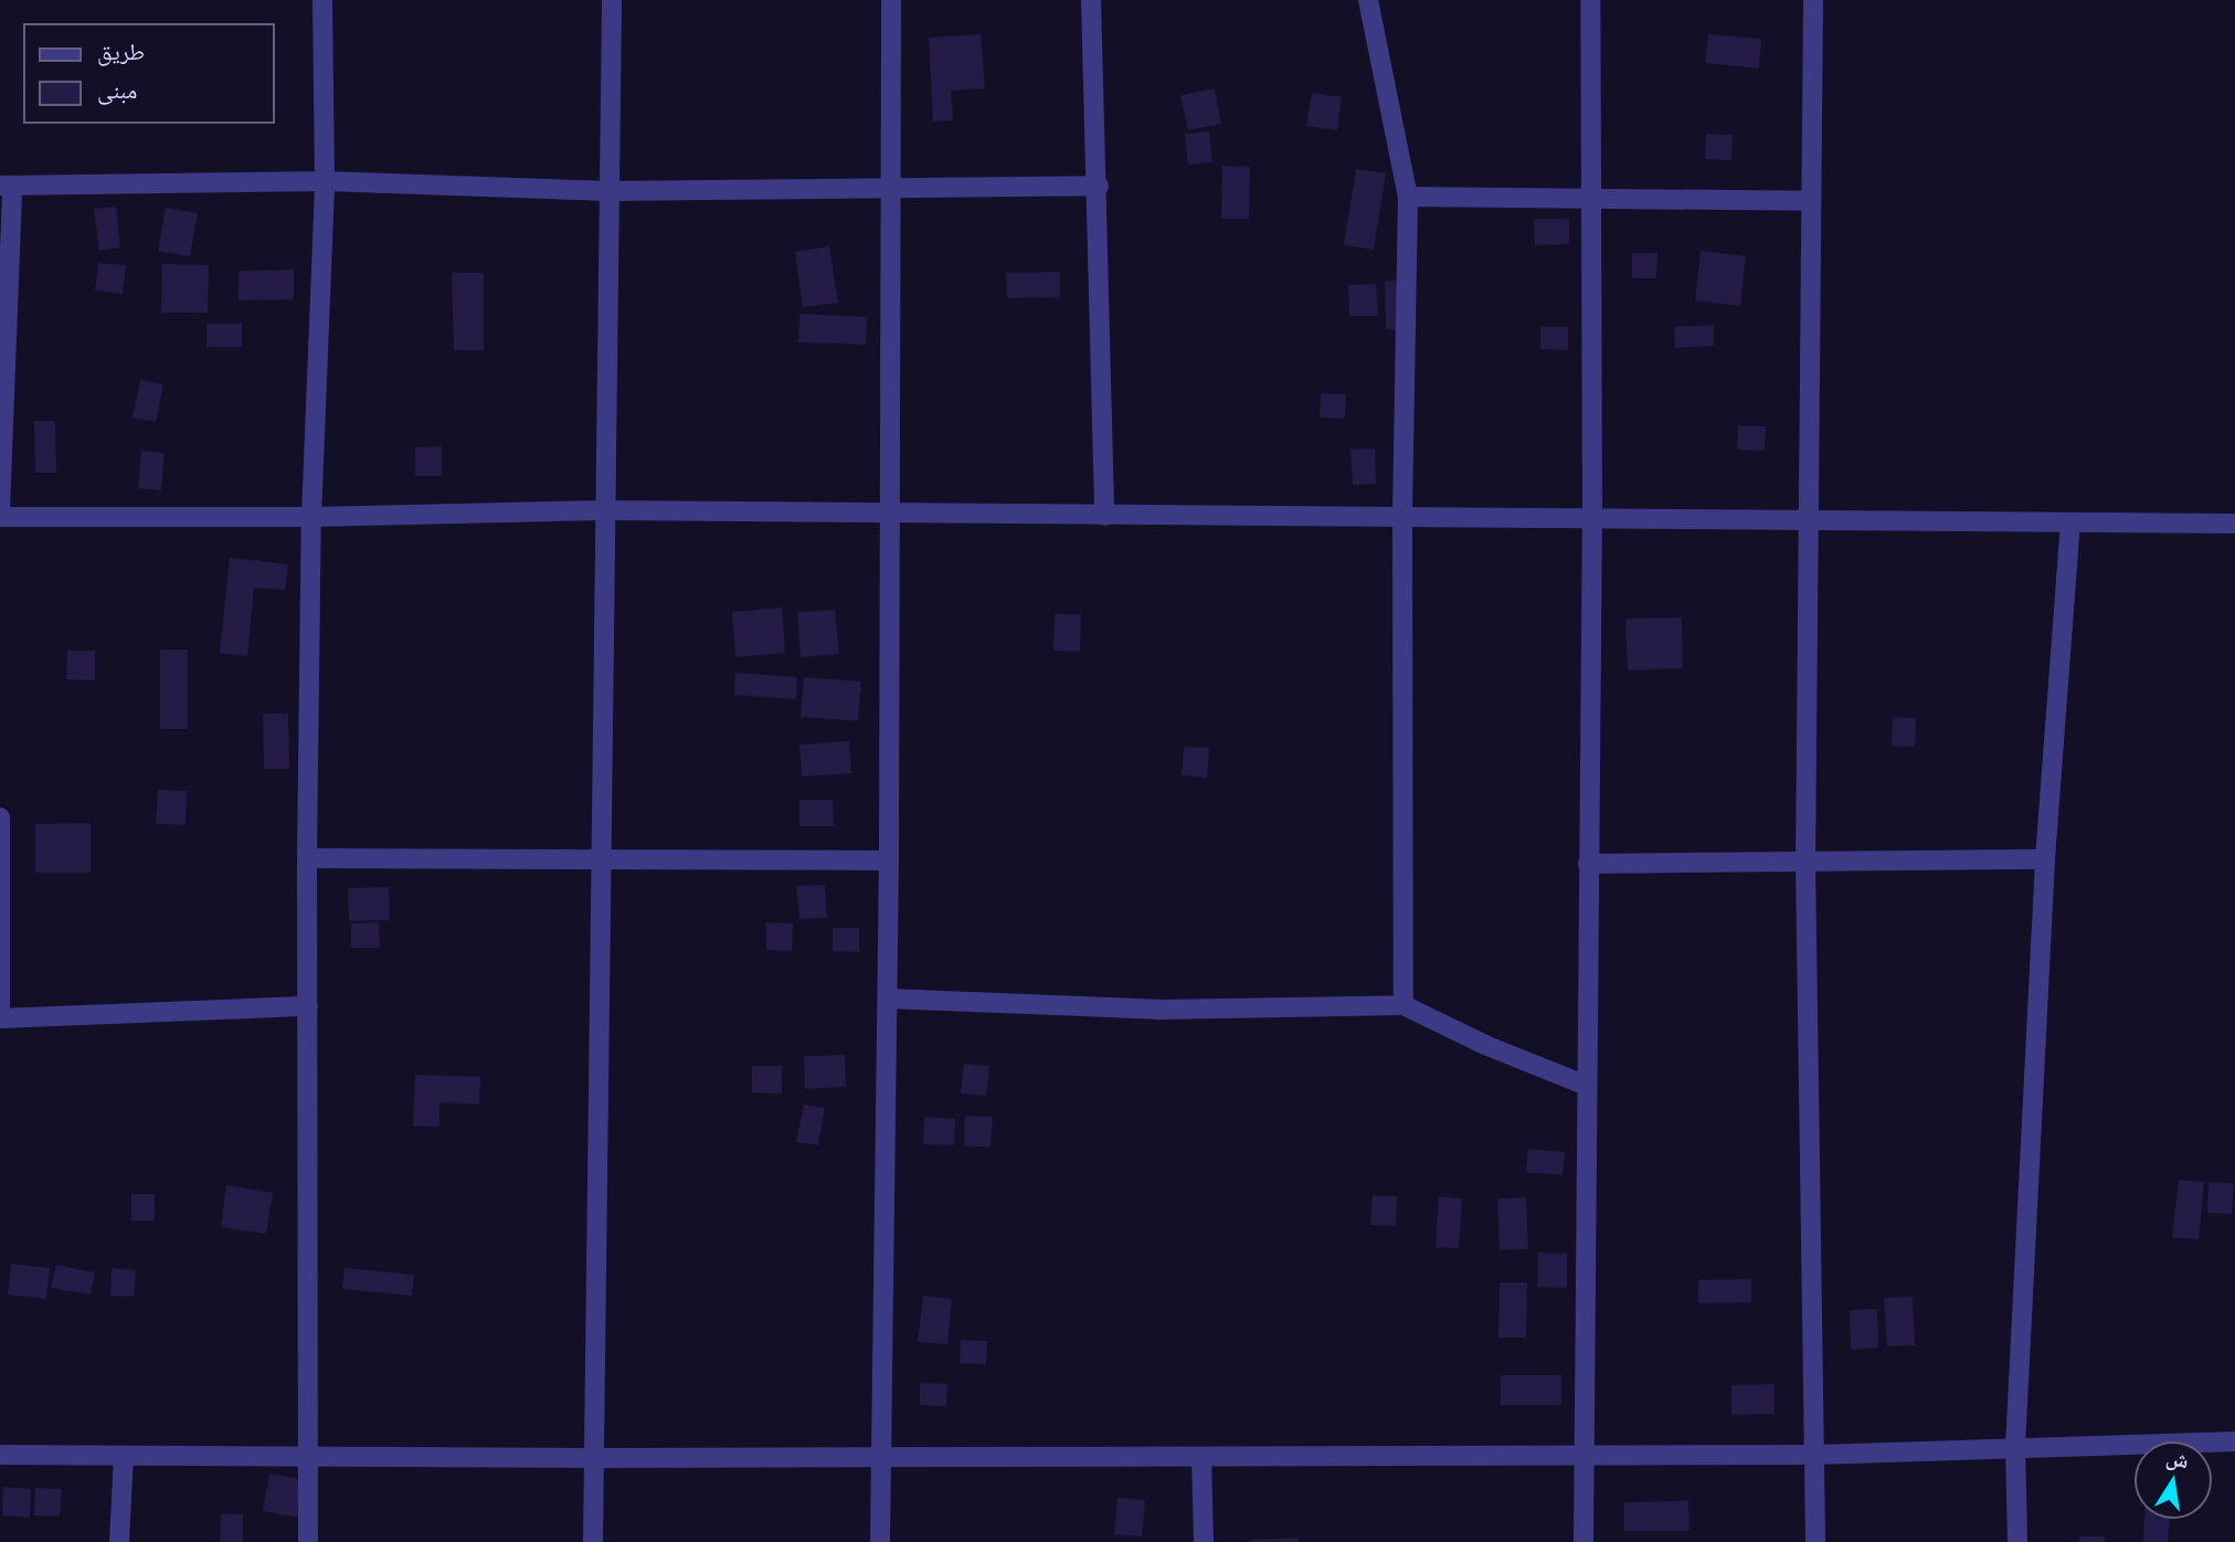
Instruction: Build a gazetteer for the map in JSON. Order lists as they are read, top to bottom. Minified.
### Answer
{"legend":["طريق","مبنى"],"north":"top"}
